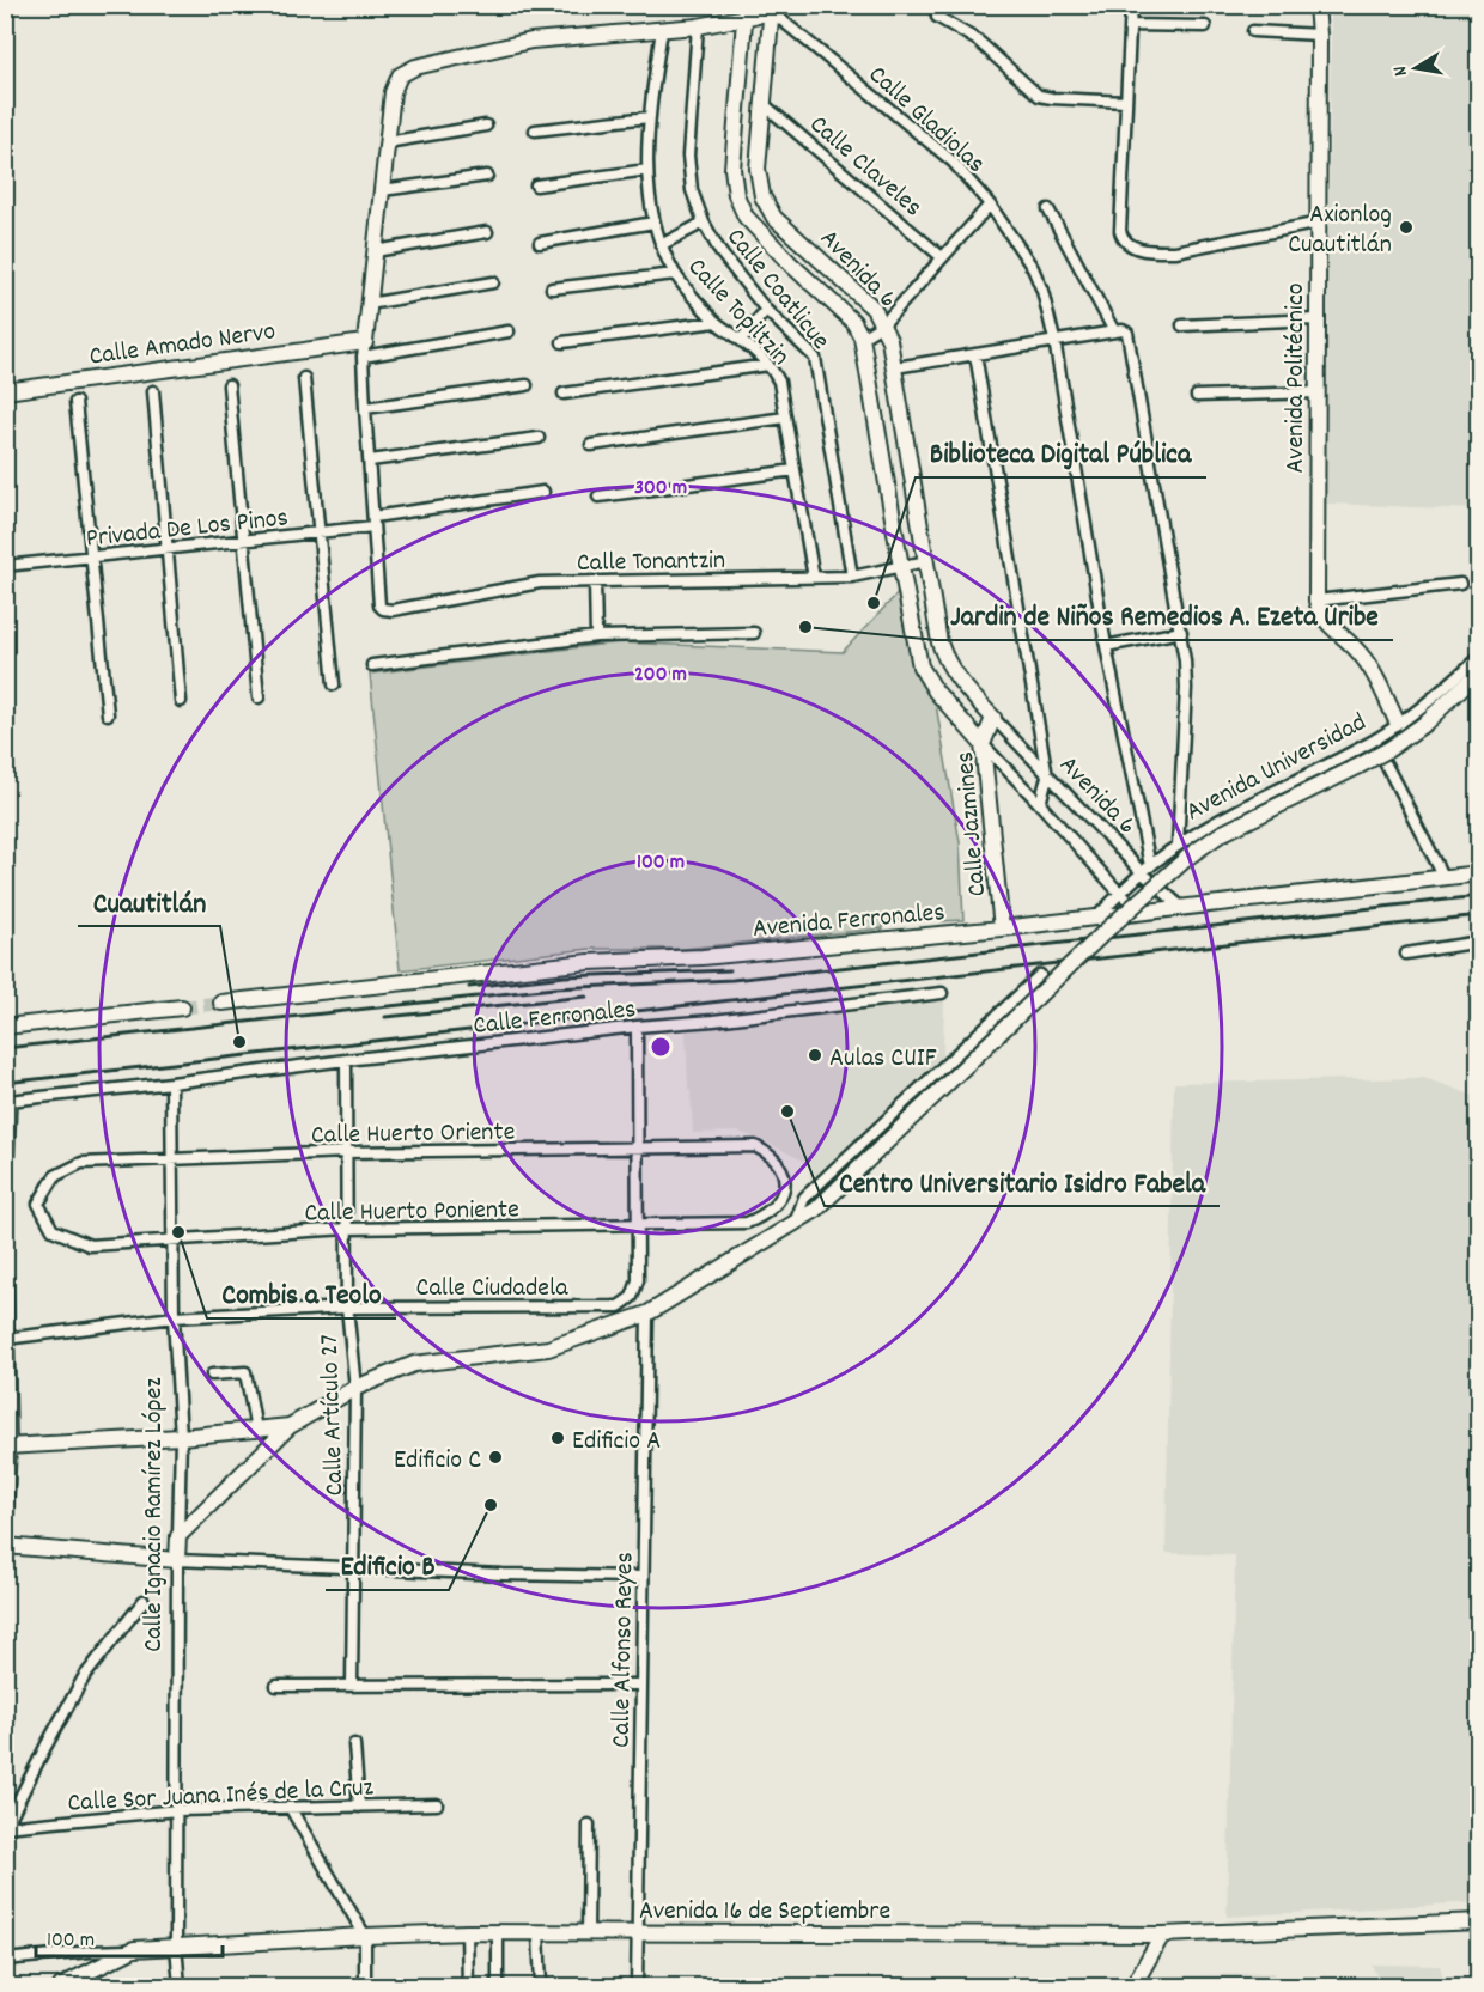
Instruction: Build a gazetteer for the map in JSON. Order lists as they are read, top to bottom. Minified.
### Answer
{"streets":{"main road":["Avenida 6","Calle Amado Nervo","Avenida Politécnico","Avenida Universidad","Calle Jazmines","Avenida Ferronales","Calle Ignacio Ramírez López","Avenida 16 de Septiembre"],"street":["Calle Gladiolas","Calle Claveles","Calle Coatlicue","Calle Topiltzin","Privada De Los Pinos","Calle Tonantzin","Calle Ferronales","Calle Huerto Oriente","Calle Huerto Poniente","Calle Ciudadela","Calle Artículo 27","Calle Alfonso Reyes","Calle Sor Juana Inés de la Cruz"]},"crossings":[["Calle Gladiolas","Avenida 6"],["Calle Gladiolas","Avenida Universidad"],["Calle Claveles","Avenida 6"],["Avenida 6","Calle Tonantzin"],["Avenida 6","Avenida Universidad"],["Avenida 6","Calle Jazmines"],["Avenida 6","Avenida Ferronales"],["Calle Coatlicue","Calle Tonantzin"],["Calle Topiltzin","Calle Tonantzin"],["Privada De Los Pinos","Calle Tonantzin"],["Avenida Universidad","Avenida Ferronales"],["Avenida Universidad","Calle Artículo 27"],["Avenida Universidad","Calle Alfonso Reyes"],["Calle Jazmines","Avenida Ferronales"],["Calle Ferronales","Calle Artículo 27"],["Calle Ferronales","Calle Ignacio Ramírez López"],["Calle Huerto Oriente","Calle Huerto Poniente"],["Calle Huerto Oriente","Calle Artículo 27"],["Calle Huerto Oriente","Calle Ignacio Ramírez López"],["Calle Huerto Poniente","Calle Ciudadela"],["Calle Huerto Poniente","Calle Artículo 27"],["Calle Huerto Poniente","Calle Ignacio Ramírez López"],["Calle Ciudadela","Calle Artículo 27"],["Calle Ciudadela","Calle Ignacio Ramírez López"],["Calle Ignacio Ramírez López","Calle Sor Juana Inés de la Cruz"],["Calle Ignacio Ramírez López","Avenida 16 de Septiembre"],["Calle Alfonso Reyes","Avenida 16 de Septiembre"]],"places":["Axionlog Cuautitlán","Biblioteca Digital Pública","Jardin de Niños Remedios A. Ezeta Uribe","Cuautitlán","Aulas CUIF","Centro Universitario Isidro Fabela","Combis a Teolo","Edificio A","Edificio C","Edificio B"],"scale_bar":"100 m","north":"left","rings":["300 m","200 m","100 m"]}
